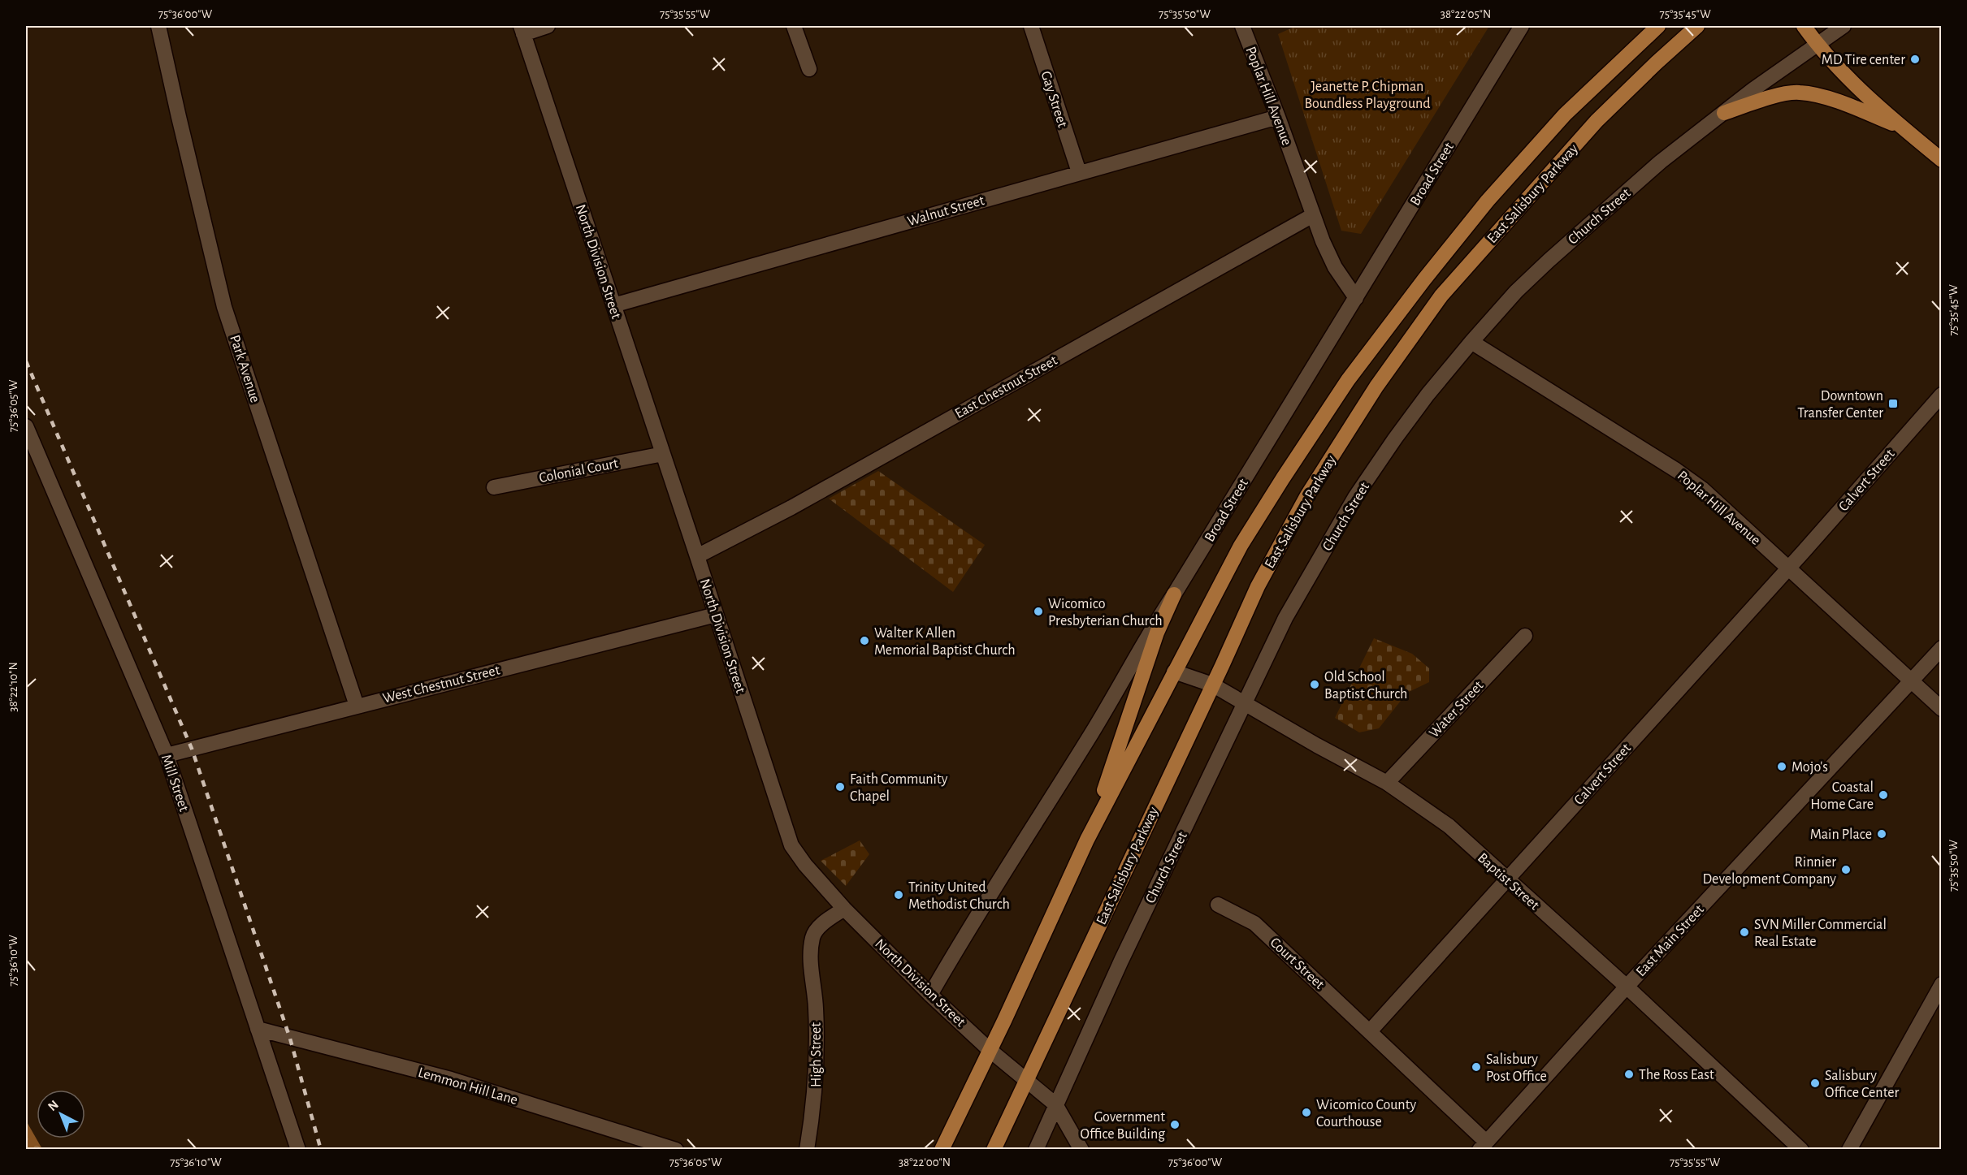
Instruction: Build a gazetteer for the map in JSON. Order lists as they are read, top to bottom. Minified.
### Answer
{"streets":{"main road":["East Salisbury Parkway"],"street":["Poplar Hill Avenue","Gay Street","Broad Street","Walnut Street","Church Street","North Division Street","Park Avenue","East Chestnut Street","Colonial Court","Calvert Street","West Chestnut Street","Water Street","Mill Street","Baptist Street","East Main Street","Court Street","High Street","Lemmon Hill Lane"]},"crossings":[["Poplar Hill Avenue","Broad Street"],["Poplar Hill Avenue","Walnut Street"],["Poplar Hill Avenue","Church Street"],["Poplar Hill Avenue","East Chestnut Street"],["Poplar Hill Avenue","Calvert Street"],["Poplar Hill Avenue","East Main Street"],["Gay Street","Walnut Street"],["Broad Street","North Division Street"],["East Salisbury Parkway","North Division Street"],["East Salisbury Parkway","Baptist Street"],["Walnut Street","North Division Street"],["Church Street","North Division Street"],["Church Street","Baptist Street"],["North Division Street","East Chestnut Street"],["North Division Street","Colonial Court"],["North Division Street","West Chestnut Street"],["North Division Street","High Street"],["Park Avenue","West Chestnut Street"],["Calvert Street","Baptist Street"],["Calvert Street","Court Street"],["West Chestnut Street","Mill Street"],["Water Street","Baptist Street"],["Mill Street","Lemmon Hill Lane"],["Baptist Street","East Main Street"]],"parks":["Jeanette P. Chipman Boundless Playground"],"places":{"other":["MD Tire center","Wicomico Presbyterian Church","Walter K Allen Memorial Baptist Church","Old School Baptist Church","Mojo's","Faith Community Chapel","Coastal Home Care","Main Place","Rinnier Development Company","Trinity United Methodist Church","SVN Miller Commercial Real Estate","Salisbury Post Office","The Ross East","Salisbury Office Center","Wicomico County Courthouse","Government Office Building"],"transit":["Downtown Transfer Center"]},"north":"top left","coordinates":["75°36'00\"W","75°35'55\"W","75°35'50\"W","38°22'05\"N","75°35'45\"W","75°36'05\"W","38°22'10\"N","75°36'10\"W","38°22'00\"N"]}
